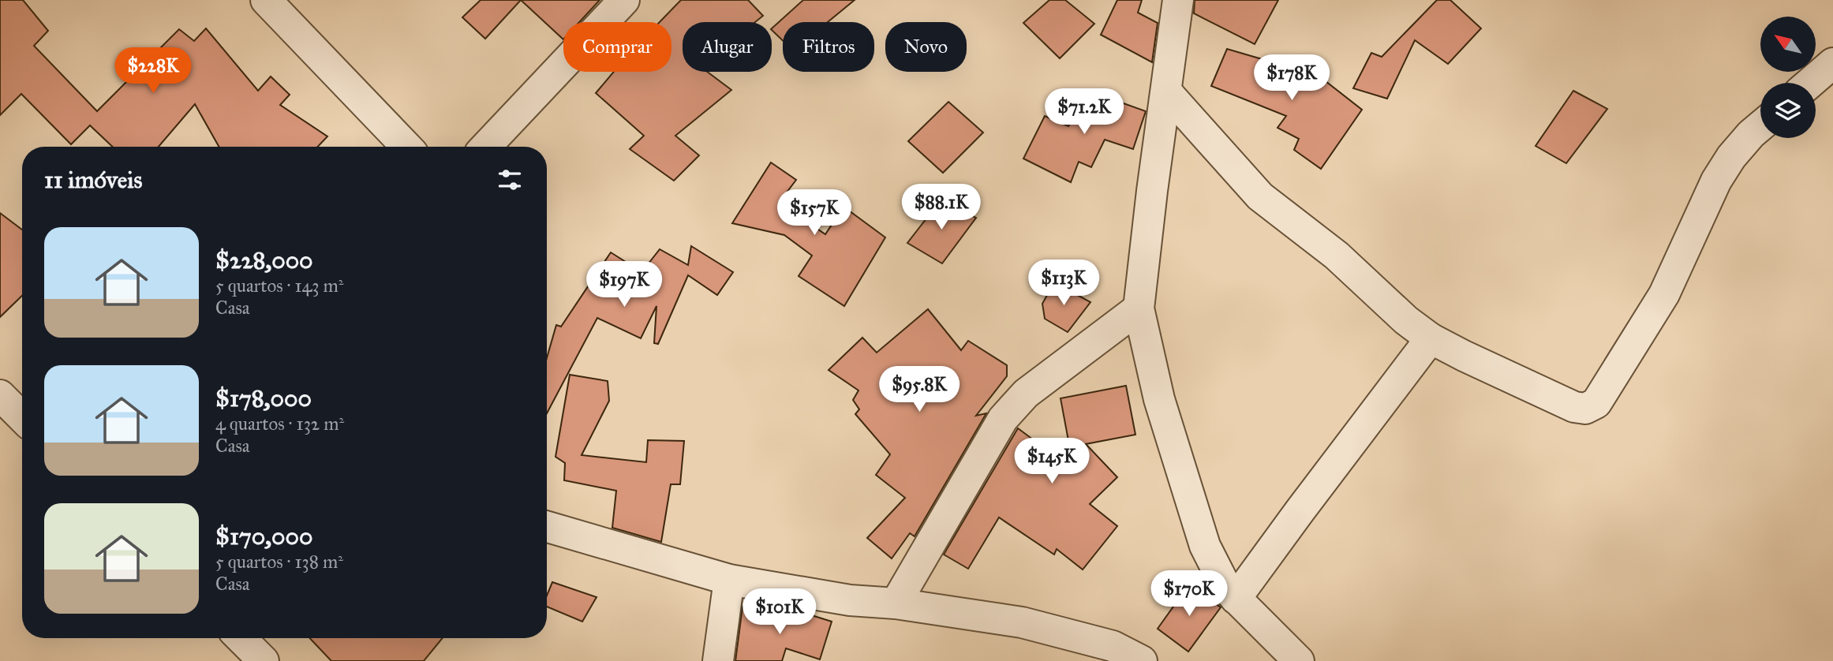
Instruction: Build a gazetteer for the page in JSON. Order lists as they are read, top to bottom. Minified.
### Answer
{"north":"top left","page":{"chip":["Comprar","Alugar","Filtros","Novo"],"price":["$228K","$178K","$71.2K","$88.1K","$157K","$113K","$197K","$95.8K","$145K","$170K","$101K"],"heading":"11 imóveis","list":[{"name":"$228,000","note":"5 quartos · 143 m² · Casa"},{"name":"$178,000","note":"4 quartos · 132 m² · Casa"},{"name":"$170,000","note":"5 quartos · 138 m² · Casa"}]}}
